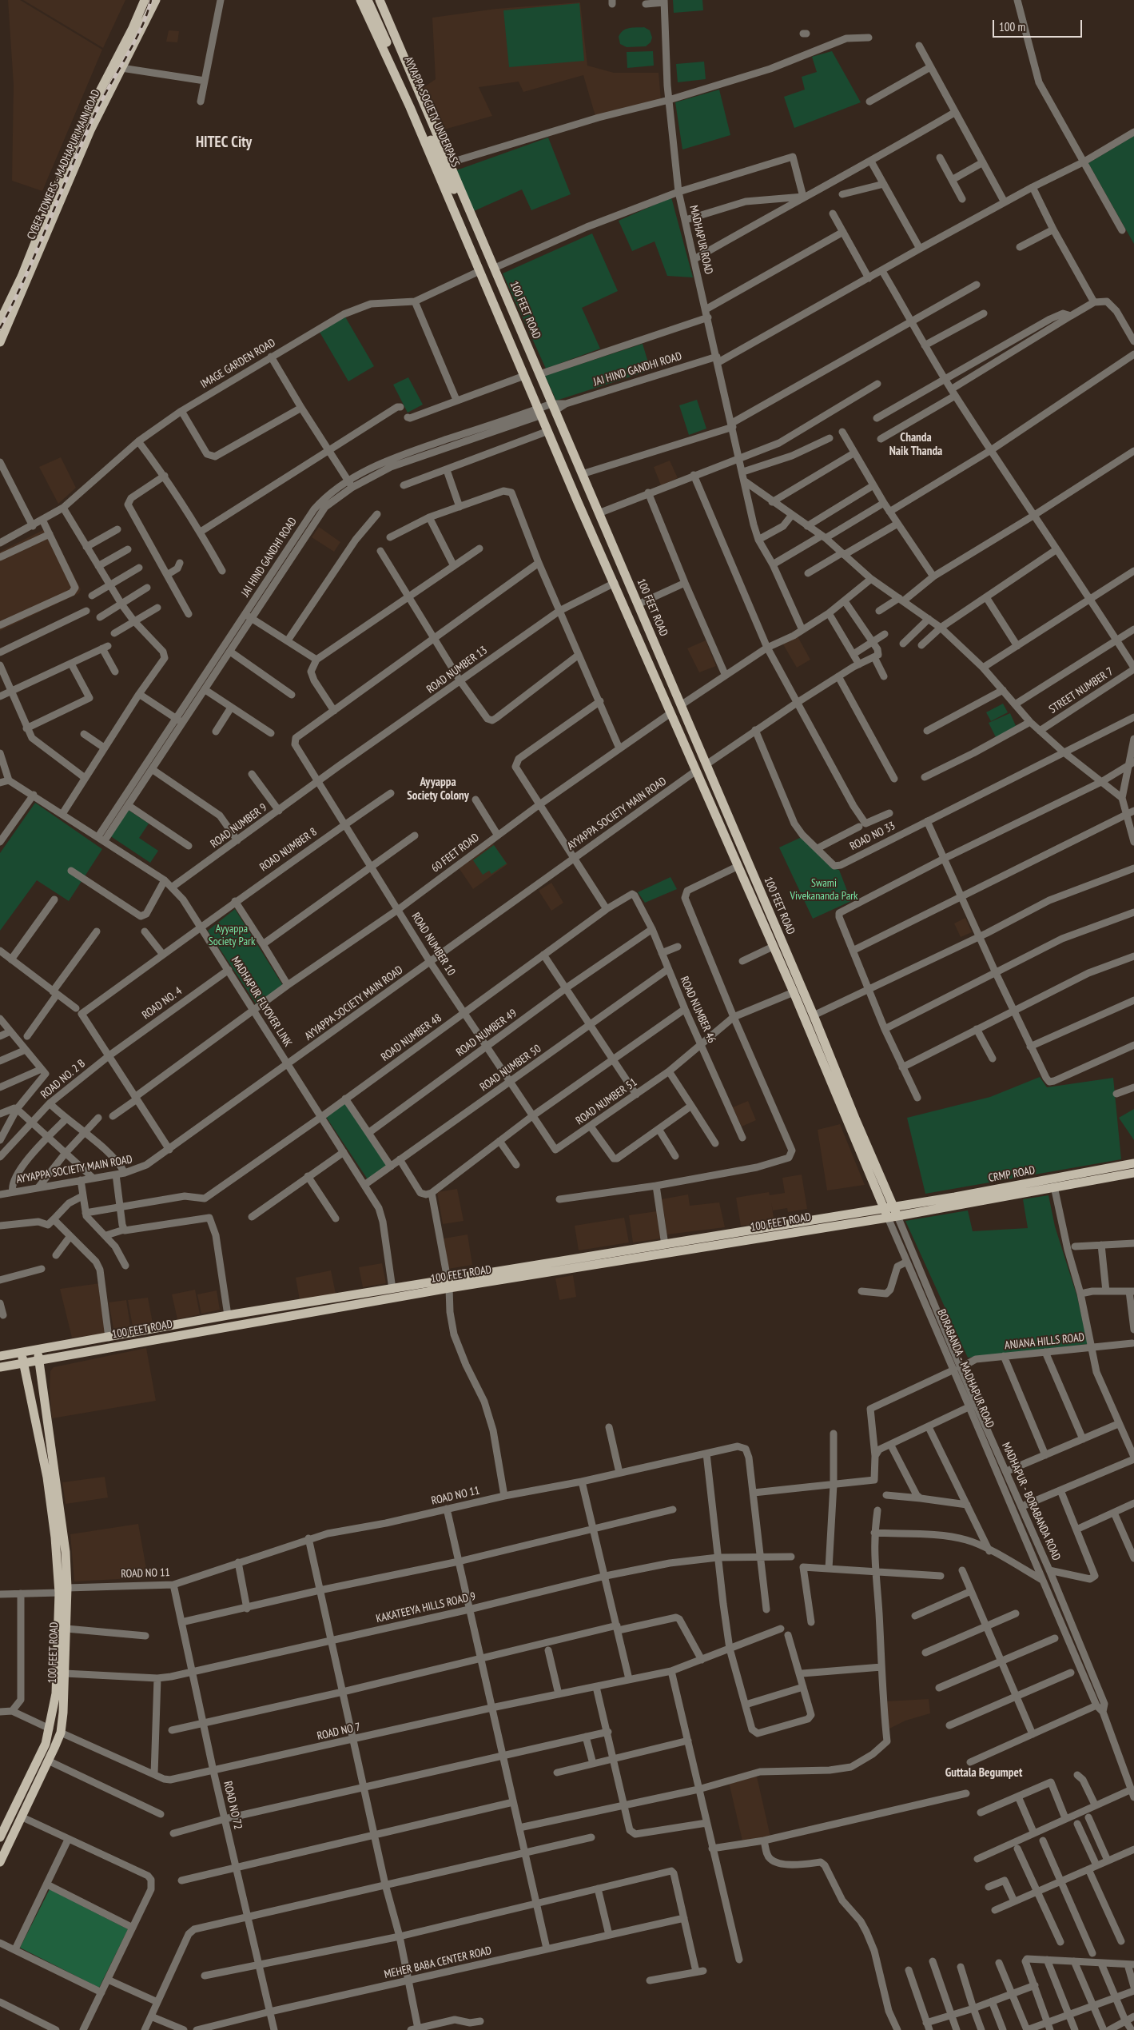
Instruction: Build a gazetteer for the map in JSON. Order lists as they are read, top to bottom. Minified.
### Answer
{"streets":{"main road":["AYYAPPA SOCIETY UNDERPASS","CYBER TOWERS - MADHAPUR MAIN ROAD","100 FEET ROAD","CRMP ROAD"],"street":["MADHAPUR ROAD","IMAGE GARDEN ROAD","JAI HIND GANDHI ROAD","ROAD NUMBER 13","STREET NUMBER 7","AYYAPPA SOCIETY MAIN ROAD","ROAD NUMBER 9","ROAD NO 33","ROAD NUMBER 8","60 FEET ROAD","ROAD NUMBER 10","MADHAPUR FLYOVER LINK","ROAD NO. 4","ROAD NUMBER 46","ROAD NUMBER 49","ROAD NUMBER 48","ROAD NUMBER 50","ROAD NO. 2 B","ROAD NUMBER 51","ANJANA HILLS ROAD","BORABANDA - MADHAPUR ROAD","ROAD NO 11","MADHAPUR - BORABANDA ROAD","KAKATEEYA HILLS ROAD 9","ROAD NO 7","ROAD NO 72","MEHER BABA CENTER ROAD"]},"crossings":[["AYYAPPA SOCIETY UNDERPASS","100 FEET ROAD"],["MADHAPUR ROAD","JAI HIND GANDHI ROAD"],["100 FEET ROAD","IMAGE GARDEN ROAD"],["100 FEET ROAD","JAI HIND GANDHI ROAD"],["100 FEET ROAD","ROAD NUMBER 13"],["100 FEET ROAD","AYYAPPA SOCIETY MAIN ROAD"],["100 FEET ROAD","60 FEET ROAD"],["100 FEET ROAD","MADHAPUR FLYOVER LINK"],["100 FEET ROAD","ROAD NUMBER 51"],["100 FEET ROAD","CRMP ROAD"],["100 FEET ROAD","BORABANDA - MADHAPUR ROAD"],["100 FEET ROAD","ROAD NO 11"],["100 FEET ROAD","MADHAPUR - BORABANDA ROAD"],["100 FEET ROAD","KAKATEEYA HILLS ROAD 9"],["100 FEET ROAD","ROAD NO 7"],["JAI HIND GANDHI ROAD","MADHAPUR FLYOVER LINK"],["ROAD NUMBER 13","ROAD NUMBER 9"],["ROAD NUMBER 13","ROAD NUMBER 10"],["AYYAPPA SOCIETY MAIN ROAD","ROAD NUMBER 10"],["AYYAPPA SOCIETY MAIN ROAD","MADHAPUR FLYOVER LINK"],["ROAD NUMBER 9","ROAD NUMBER 10"],["ROAD NUMBER 9","MADHAPUR FLYOVER LINK"],["ROAD NUMBER 8","ROAD NUMBER 10"],["ROAD NUMBER 8","MADHAPUR FLYOVER LINK"],["ROAD NUMBER 8","ROAD NO. 4"],["ROAD NUMBER 8","ROAD NO. 2 B"],["60 FEET ROAD","ROAD NUMBER 10"],["60 FEET ROAD","MADHAPUR FLYOVER LINK"],["ROAD NUMBER 10","ROAD NUMBER 49"],["ROAD NUMBER 10","ROAD NUMBER 48"],["ROAD NUMBER 10","ROAD NUMBER 50"],["ROAD NUMBER 10","ROAD NUMBER 51"],["MADHAPUR FLYOVER LINK","ROAD NO. 4"],["MADHAPUR FLYOVER LINK","ROAD NUMBER 48"],["MADHAPUR FLYOVER LINK","ROAD NUMBER 50"],["ROAD NO. 4","ROAD NO. 2 B"],["ROAD NUMBER 46","ROAD NUMBER 49"],["ROAD NUMBER 46","ROAD NUMBER 48"],["ROAD NUMBER 46","ROAD NUMBER 50"],["ROAD NUMBER 46","ROAD NUMBER 51"],["CRMP ROAD","MADHAPUR - BORABANDA ROAD"],["ANJANA HILLS ROAD","BORABANDA - MADHAPUR ROAD"],["ANJANA HILLS ROAD","MADHAPUR - BORABANDA ROAD"],["BORABANDA - MADHAPUR ROAD","MADHAPUR - BORABANDA ROAD"],["ROAD NO 11","KAKATEEYA HILLS ROAD 9"],["ROAD NO 11","ROAD NO 72"],["KAKATEEYA HILLS ROAD 9","ROAD NO 72"],["ROAD NO 7","ROAD NO 72"],["ROAD NO 72","MEHER BABA CENTER ROAD"]],"districts":["HITEC City","Chanda Naik Thanda","Ayyappa Society Colony","Guttala Begumpet"],"parks":["Swami Vivekananda Park","Ayyappa Society Park"],"scale_bar":"100 m"}
